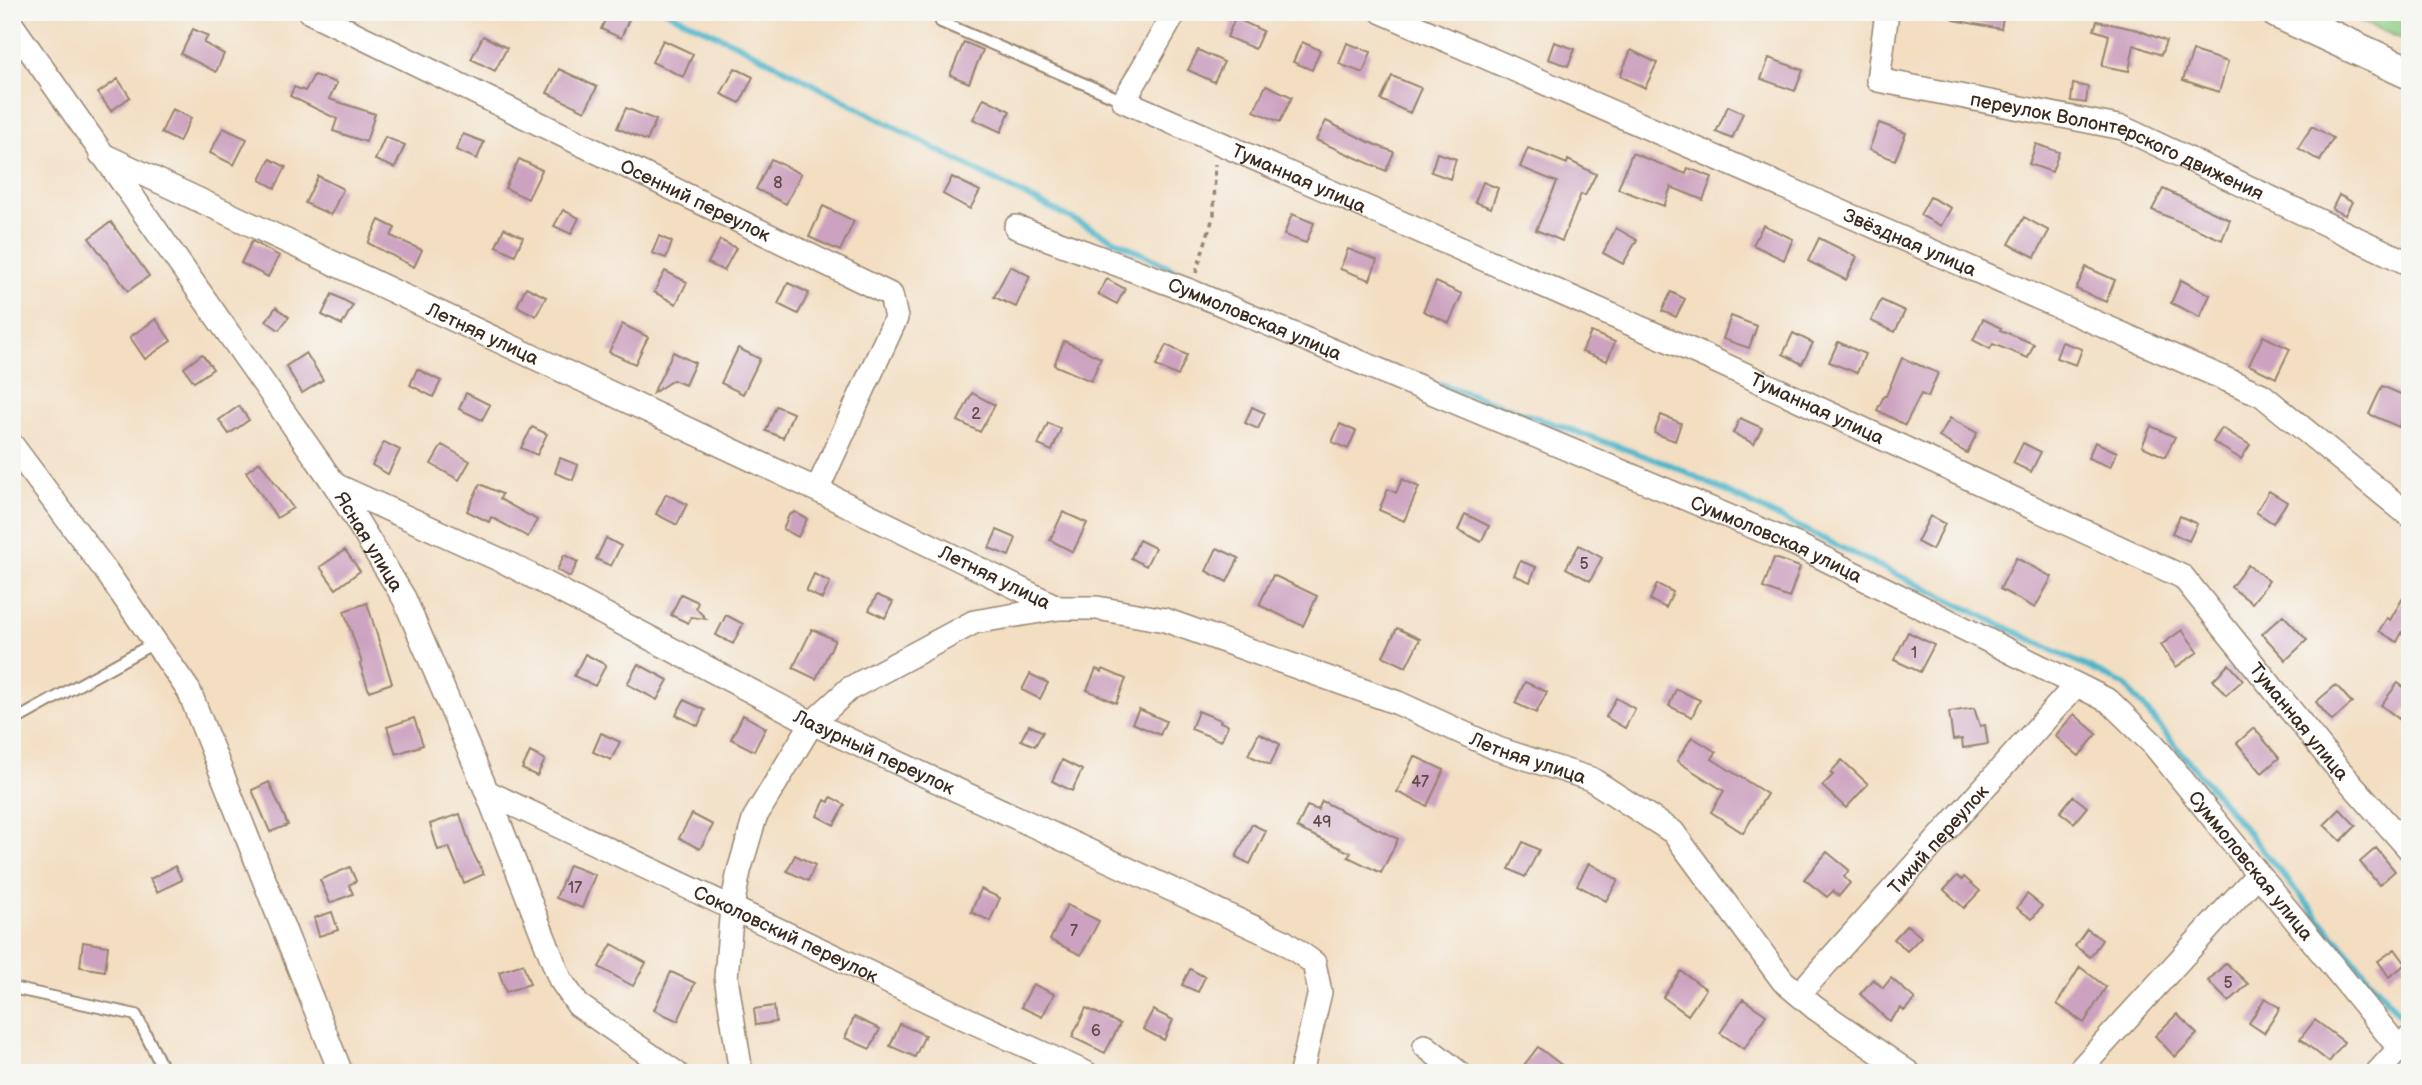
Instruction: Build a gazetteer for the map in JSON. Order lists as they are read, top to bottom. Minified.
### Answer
{"streets":{"street":["переулок Волонтерского движения","Туманная улица","Осенний переулок","Звёздная улица","Суммоловская улица","Летняя улица","Ясная улица","Лазурный переулок","Тихий переулок","Соколовский переулок"]},"crossings":[["Осенний переулок","Летняя улица"],["Суммоловская улица","Тихий переулок"],["Летняя улица","Ясная улица"],["Летняя улица","Тихий переулок"],["Ясная улица","Лазурный переулок"],["Ясная улица","Соколовский переулок"]],"house_numbers":["8","2","5","1","47","49","17","7","5","6"]}
